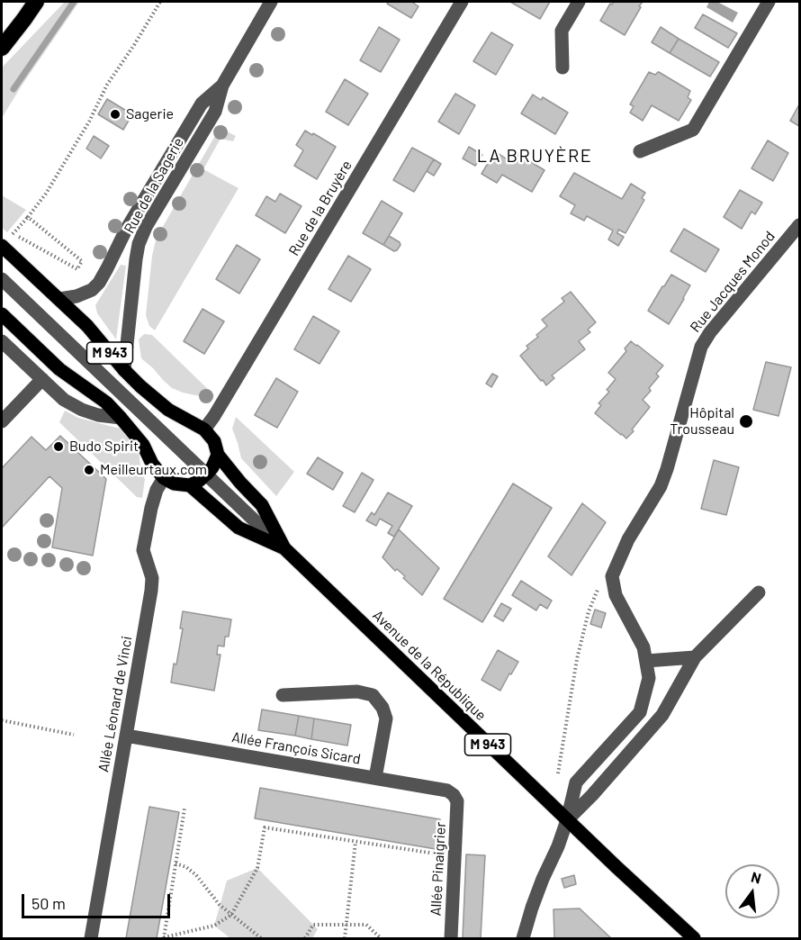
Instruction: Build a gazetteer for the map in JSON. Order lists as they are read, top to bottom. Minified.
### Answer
{"streets":{"main road":["M 943","Avenue de la République"],"street":["Rue de la Sagerie","Rue de la Bruyère","Rue Jacques Monod","Allée Léonard de Vinci","Allée François Sicard","Allée Pinaigrier"]},"crossings":[["Rue de la Sagerie","M 943"],["Rue de la Bruyère","M 943"],["Rue de la Bruyère","Avenue de la République"],["M 943","Avenue de la République"],["M 943","Allée Léonard de Vinci"],["Avenue de la République","Allée Léonard de Vinci"],["Allée Léonard de Vinci","Allée François Sicard"],["Allée François Sicard","Allée Pinaigrier"]],"districts":["LA BRUYÈRE"],"places":["Sagerie","Hôpital Trousseau","Budo Spirit","Meilleurtaux.com"],"scale_bar":"50 m","north":"top"}
